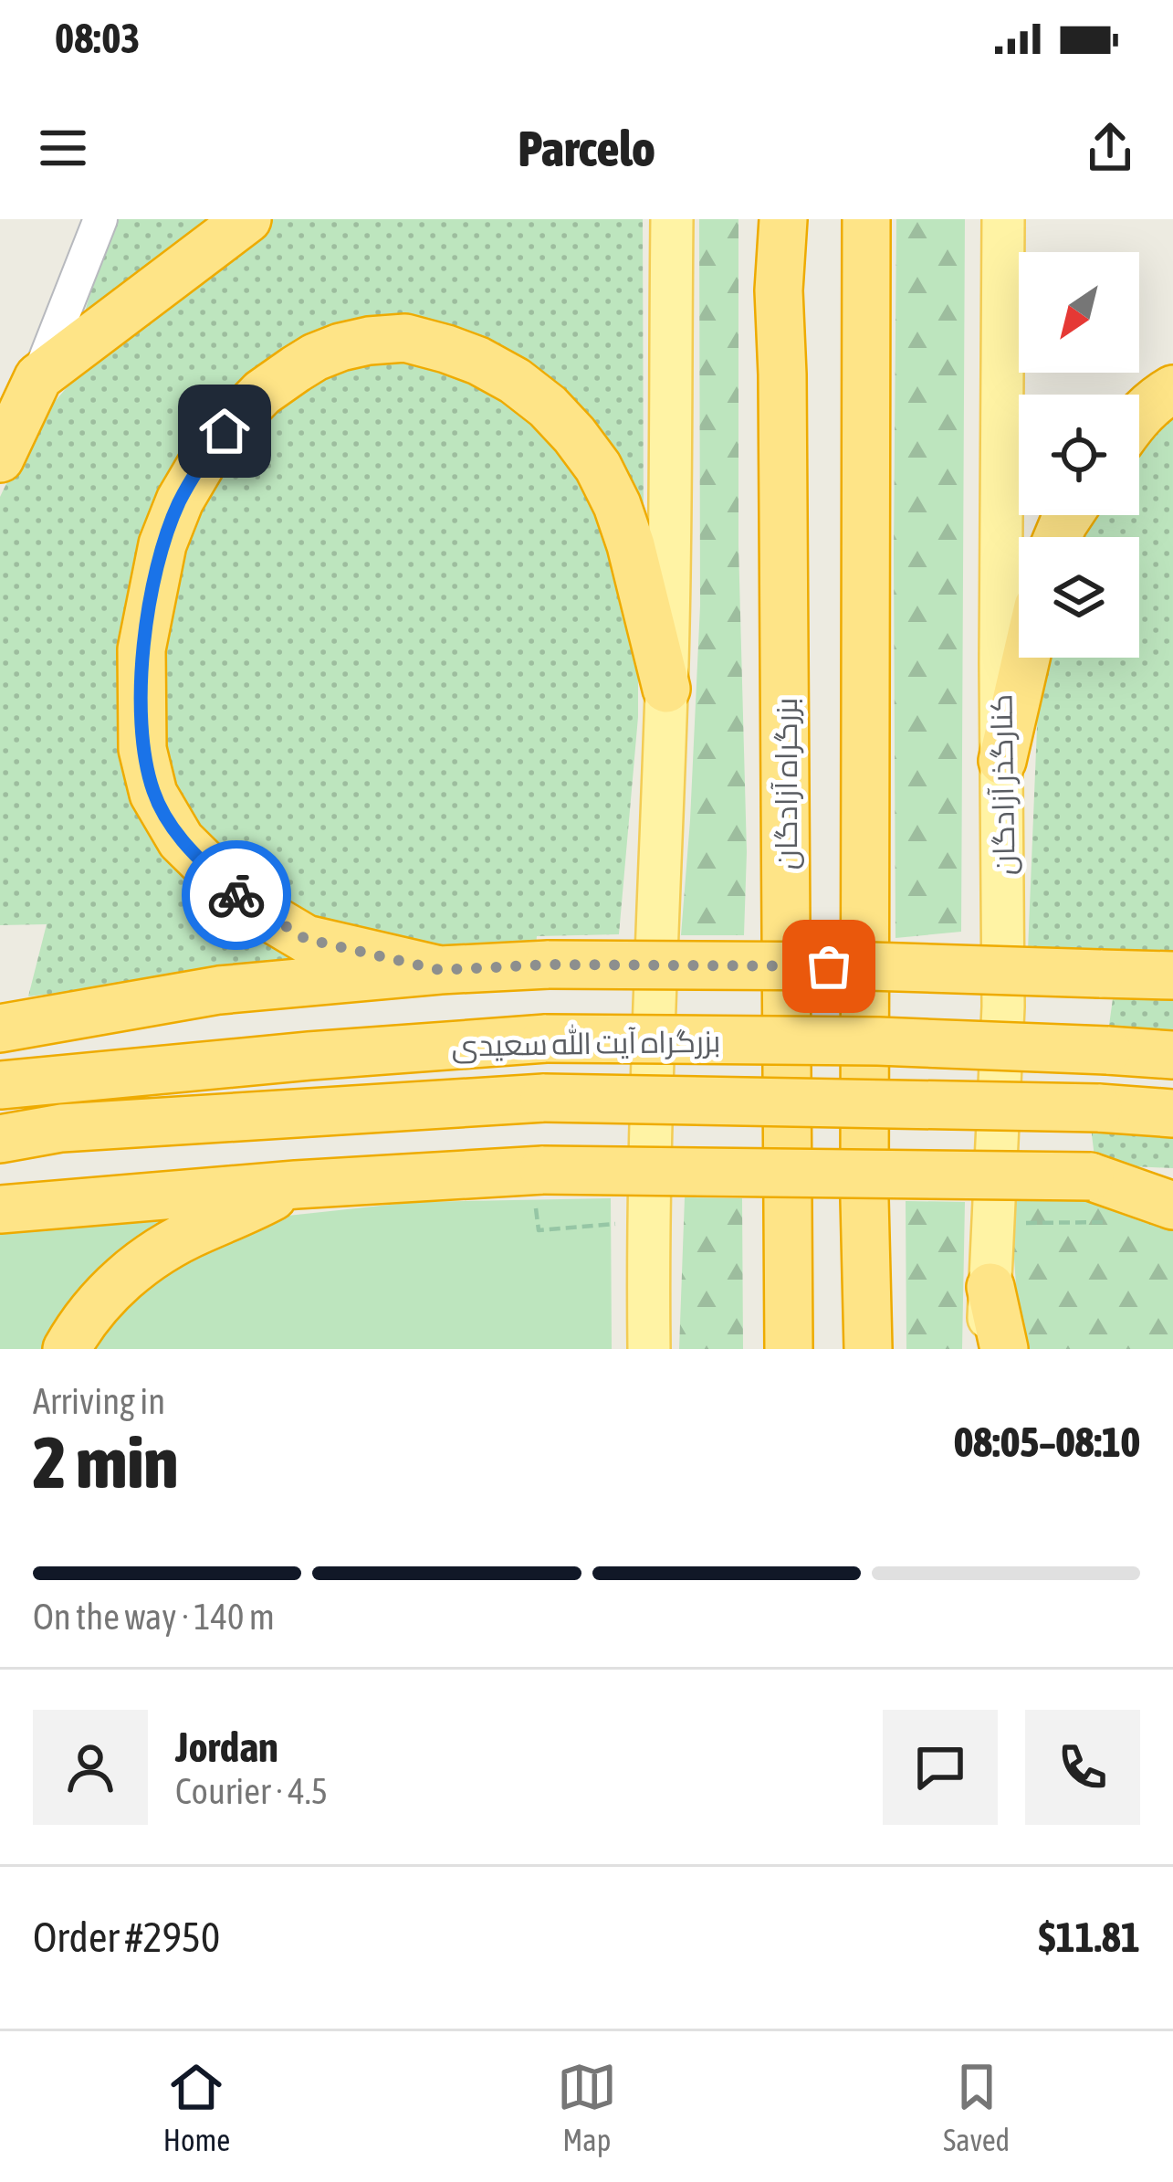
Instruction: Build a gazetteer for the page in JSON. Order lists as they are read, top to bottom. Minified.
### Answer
{"streets":{"highway":["بزرگراه آزادگان","بزرگراه آیت الله سعیدی"],"main road":["کنارگذر آزادگان"]},"north":"bottom left","page":{"status":"08:03","header":"Parcelo","heading":["2 min","Arriving in","08:05–08:10"],"panel":["Jordan","Courier · 4.5","Order #2950","$11.81"],"bar":"On the way · 140 m","tabs":["Home","Map","Saved"]}}
